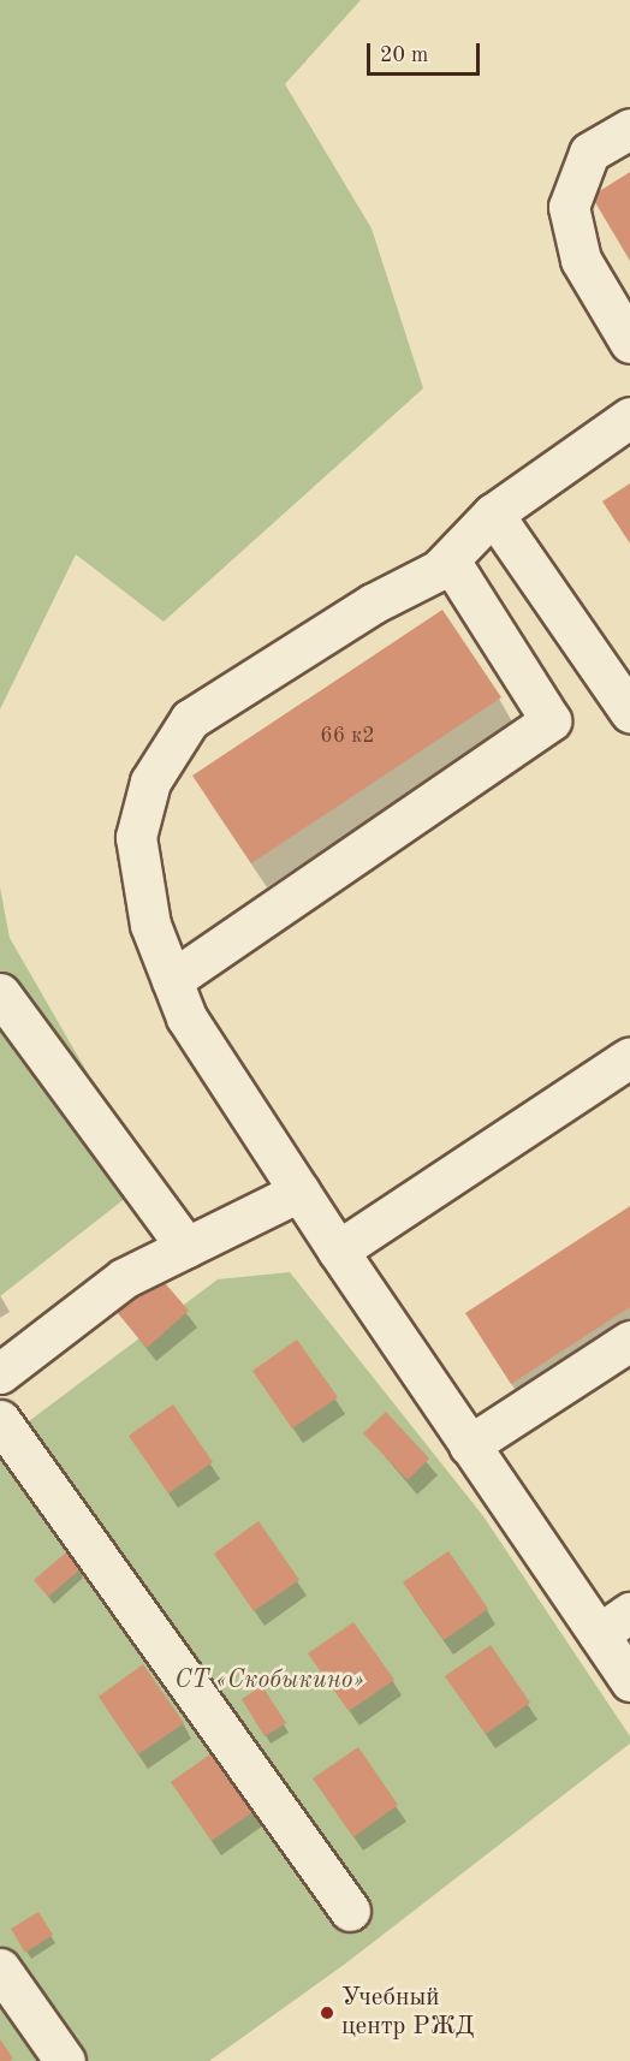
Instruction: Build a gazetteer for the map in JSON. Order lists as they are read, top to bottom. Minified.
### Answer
{"parks":["СТ «Скобыкино»"],"places":["Учебный центр РЖД"],"house_numbers":["66 к2"],"scale_bar":"20 m"}
